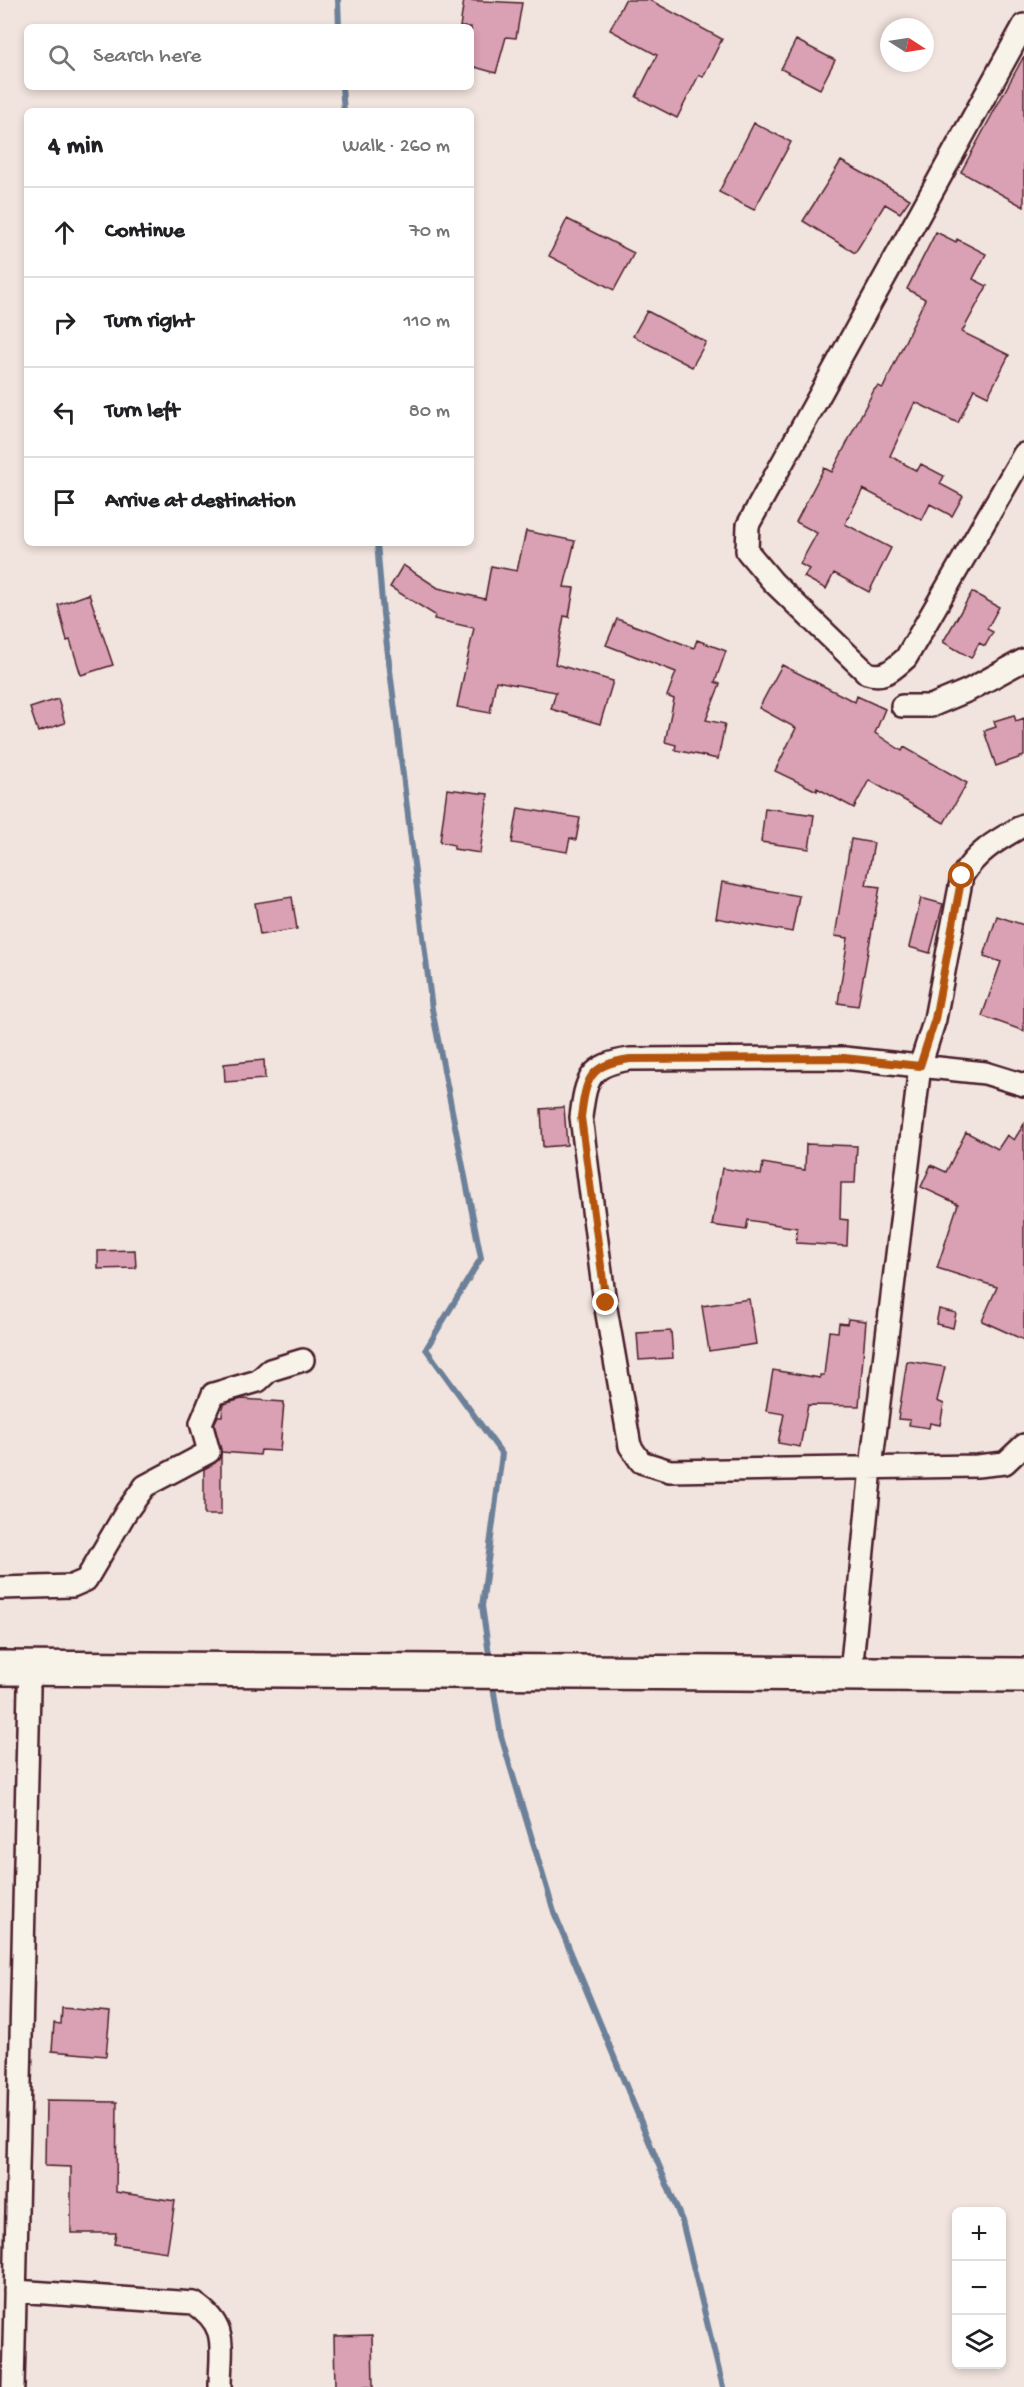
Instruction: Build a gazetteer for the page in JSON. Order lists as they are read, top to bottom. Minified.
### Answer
{"north":"right","page":{"search":"Search here","heading":["4 min","Walk · 260 m"],"list":[["Continue","70 m"],["Turn right","110 m"],["Turn left","80 m"],"Arrive at destination"],"map_buttons":["+","−"]}}
